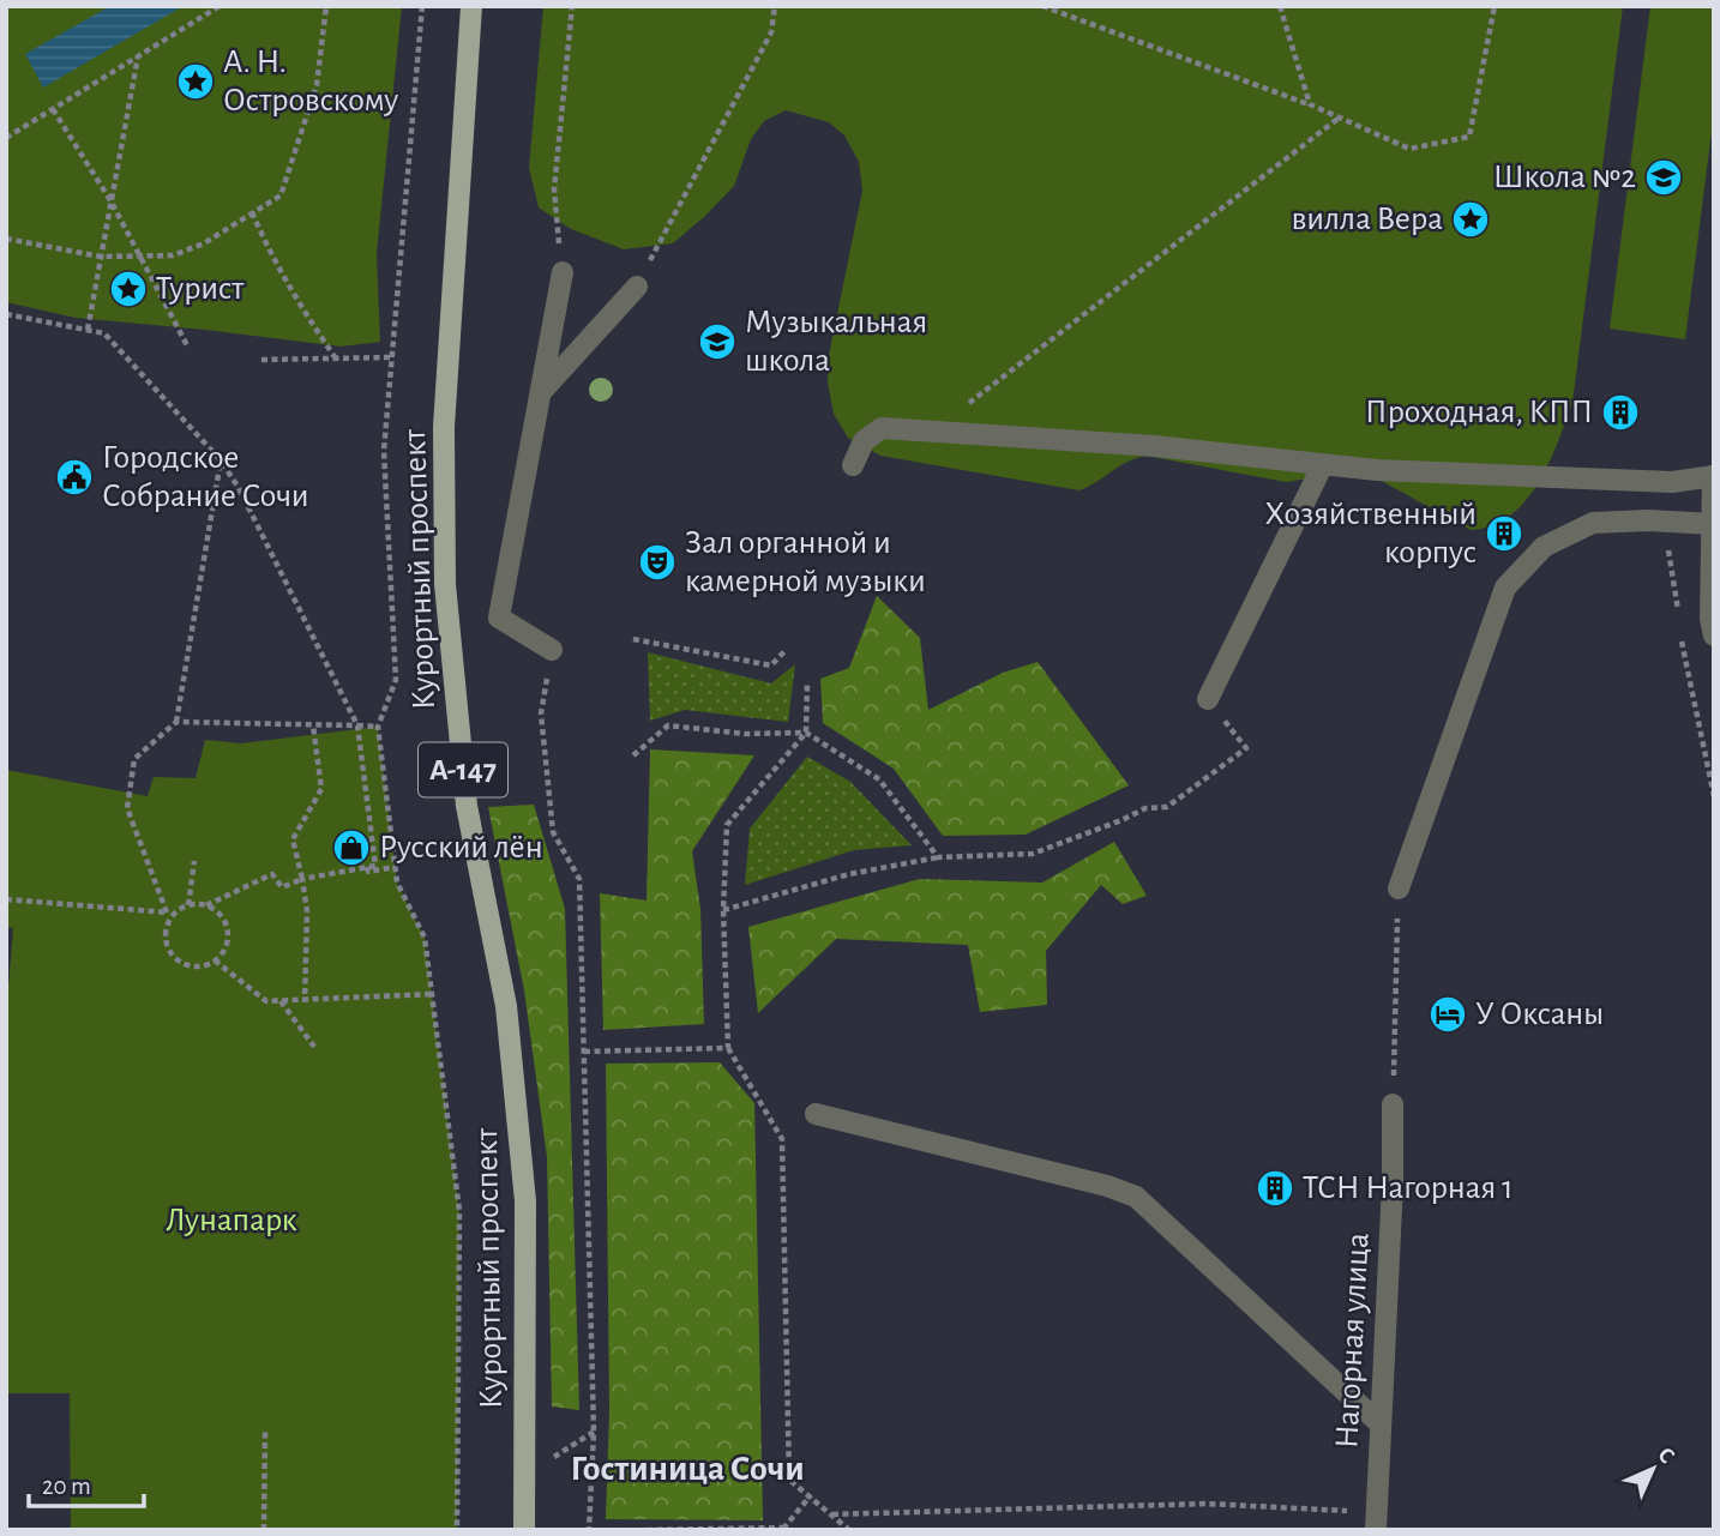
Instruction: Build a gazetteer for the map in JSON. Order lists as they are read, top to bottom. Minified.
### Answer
{"streets":{"main road":["Курортный проспект","А-147"],"street":["Нагорная улица"]},"districts":["Гостиница Сочи"],"parks":["Лунапарк"],"places":{"place":["А. Н. Островскому","вилла Вера","Турист"],"school or university":["Школа №2","Музыкальная школа"],"building":["Проходная, КПП","Хозяйственный корпус","ТСН Нагорная 1"],"public building":["Городское Собрание Сочи"],"theatre":["Зал органной и камерной музыки"],"shop":["Русский лён"],"hotel":["У Оксаны"]},"scale_bar":"20 m","north":"top right"}
